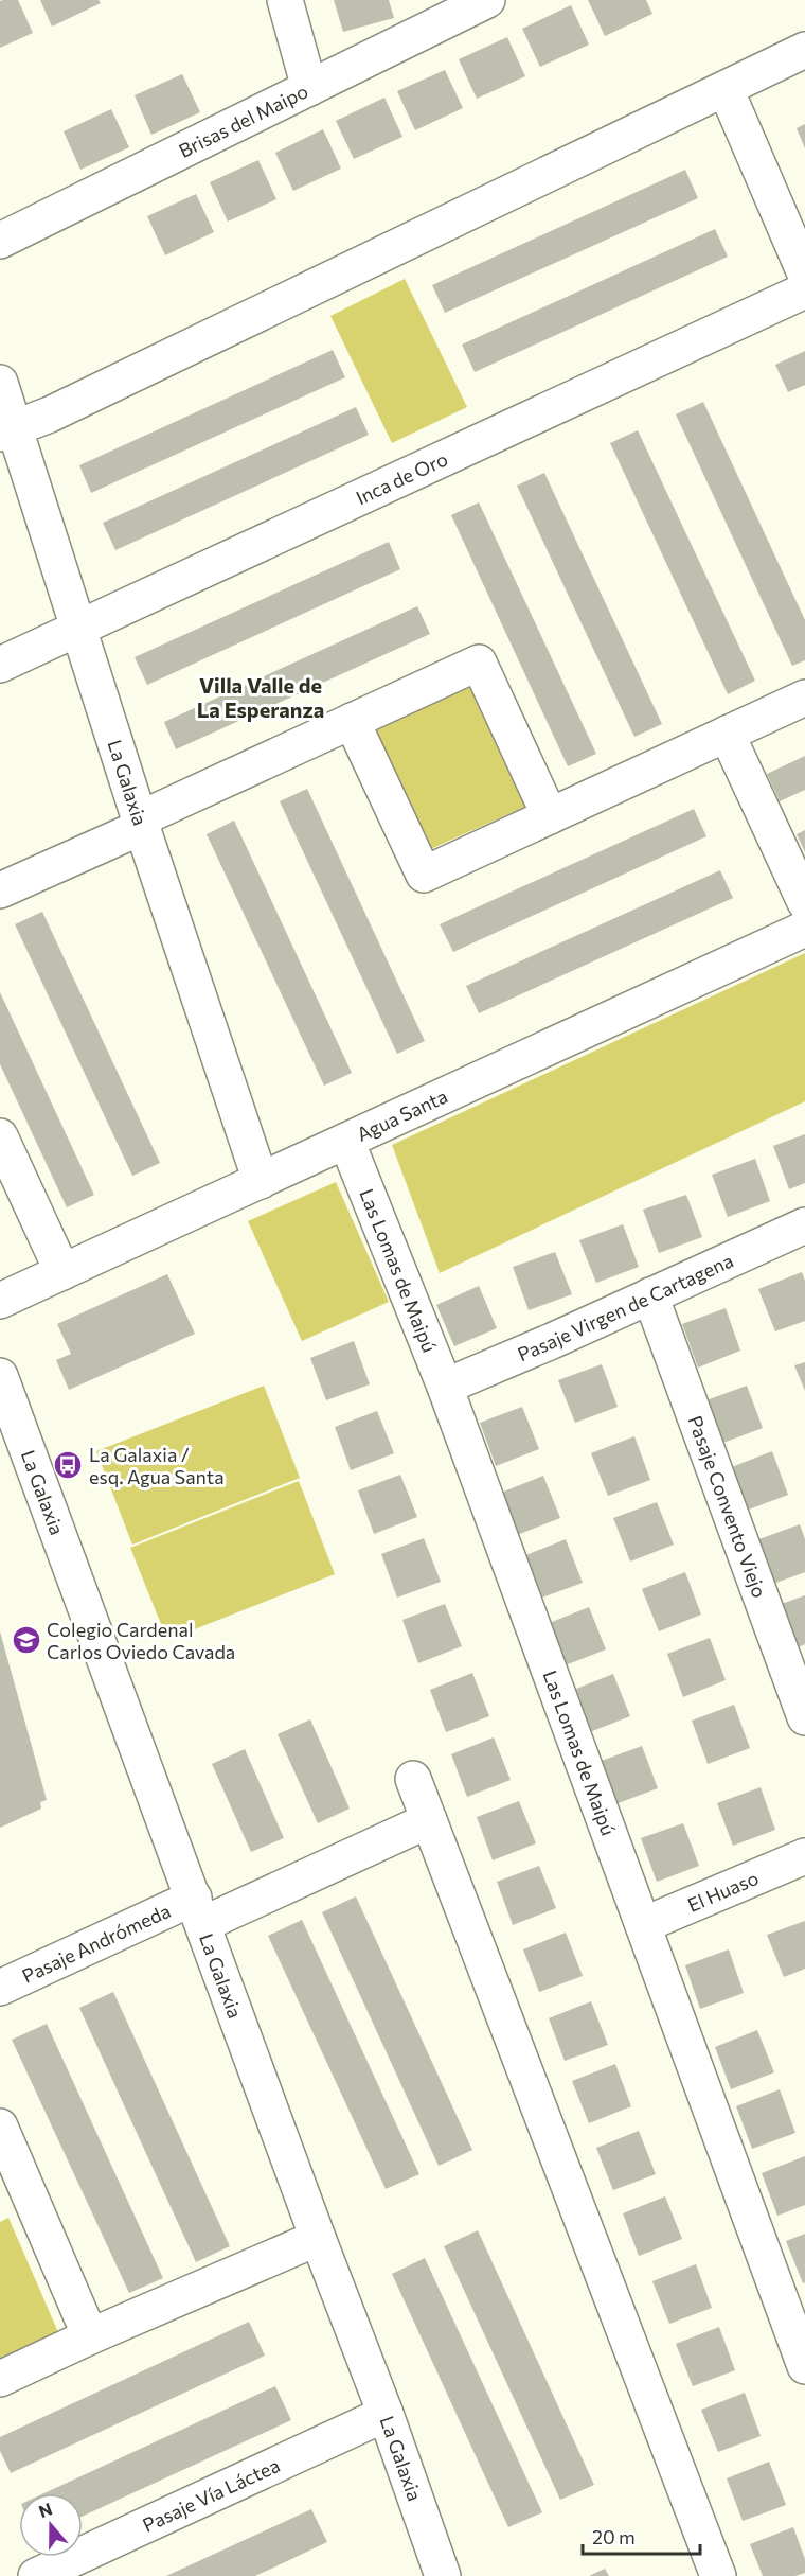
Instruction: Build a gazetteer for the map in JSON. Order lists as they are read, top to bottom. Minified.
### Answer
{"streets":{"street":["Brisas del Maipo","Inca de Oro","La Galaxia","Agua Santa","Las Lomas de Maipú","Pasaje Virgen de Cartagena","Pasaje Convento Viejo","El Huaso","Pasaje Andrómeda","Pasaje Vía Láctea"]},"crossings":[["Inca de Oro","La Galaxia"],["La Galaxia","Agua Santa"],["La Galaxia","Pasaje Andrómeda"],["La Galaxia","Pasaje Vía Láctea"],["Agua Santa","Las Lomas de Maipú"],["Las Lomas de Maipú","Pasaje Virgen de Cartagena"],["Las Lomas de Maipú","El Huaso"],["Pasaje Virgen de Cartagena","Pasaje Convento Viejo"]],"districts":["Villa Valle de La Esperanza"],"places":{"bus stop":["La Galaxia / esq. Agua Santa"],"school or university":["Colegio Cardenal Carlos Oviedo Cavada"]},"scale_bar":"20 m","north":"top"}
